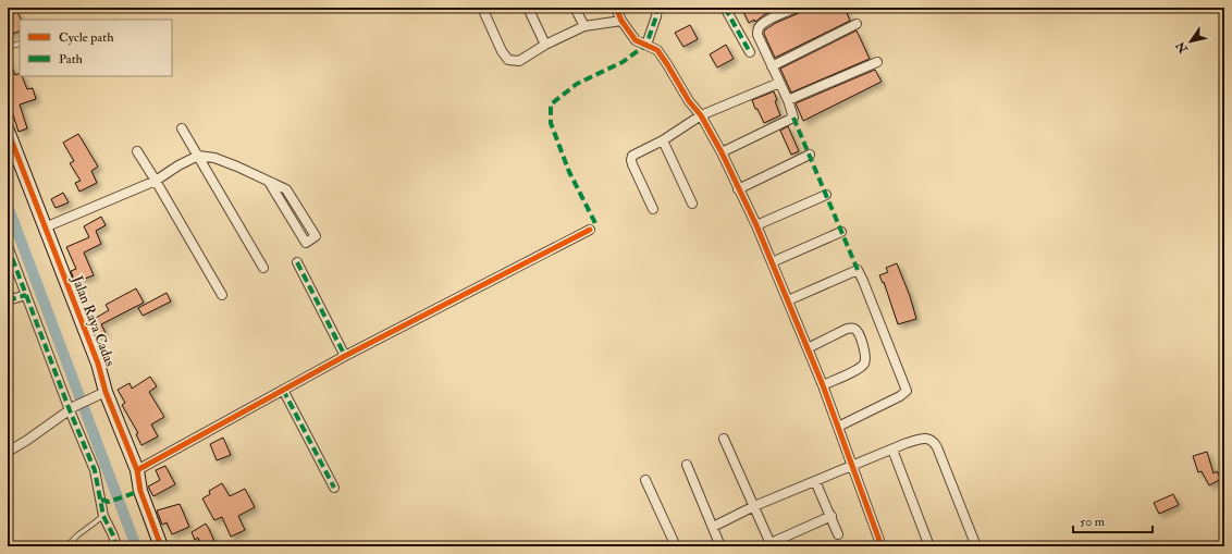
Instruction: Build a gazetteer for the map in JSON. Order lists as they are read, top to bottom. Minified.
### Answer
{"streets":{"street":["Jalan Raya Cadas"]},"legend":["Cycle path","Path"],"scale_bar":"50 m","north":"bottom left"}
